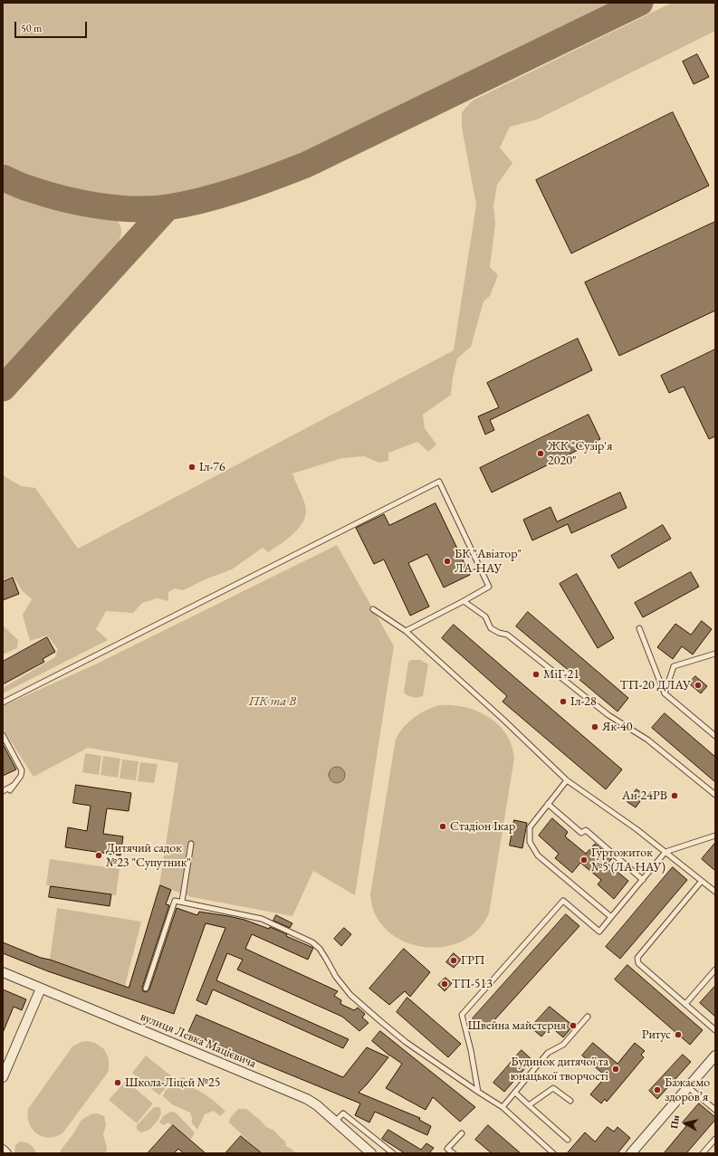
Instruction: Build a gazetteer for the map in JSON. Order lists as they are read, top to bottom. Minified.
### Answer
{"streets":{"street":["вулиця Левка Мацієвича"]},"parks":["ПК та В"],"places":["ЖК \"Сузір'я 2020\"","Іл-76","БК \"Авіатор\" ЛА-НАУ","МіГ-21","ТП-20 ДЛАУ","Іл-28","Як-40","Ан-24РВ","Стадіон Ікар","Дитячий садок №23 \"Супутник\"","Гуртожиток №5 (ЛА НАУ)","ГРП","ТП-513","Швейна майстерня","Ритус","Будинок дитячої та юнацької творчості","Школа-Ліцей №25","Бажаємо здоров’я"],"scale_bar":"50 m","north":"left"}
